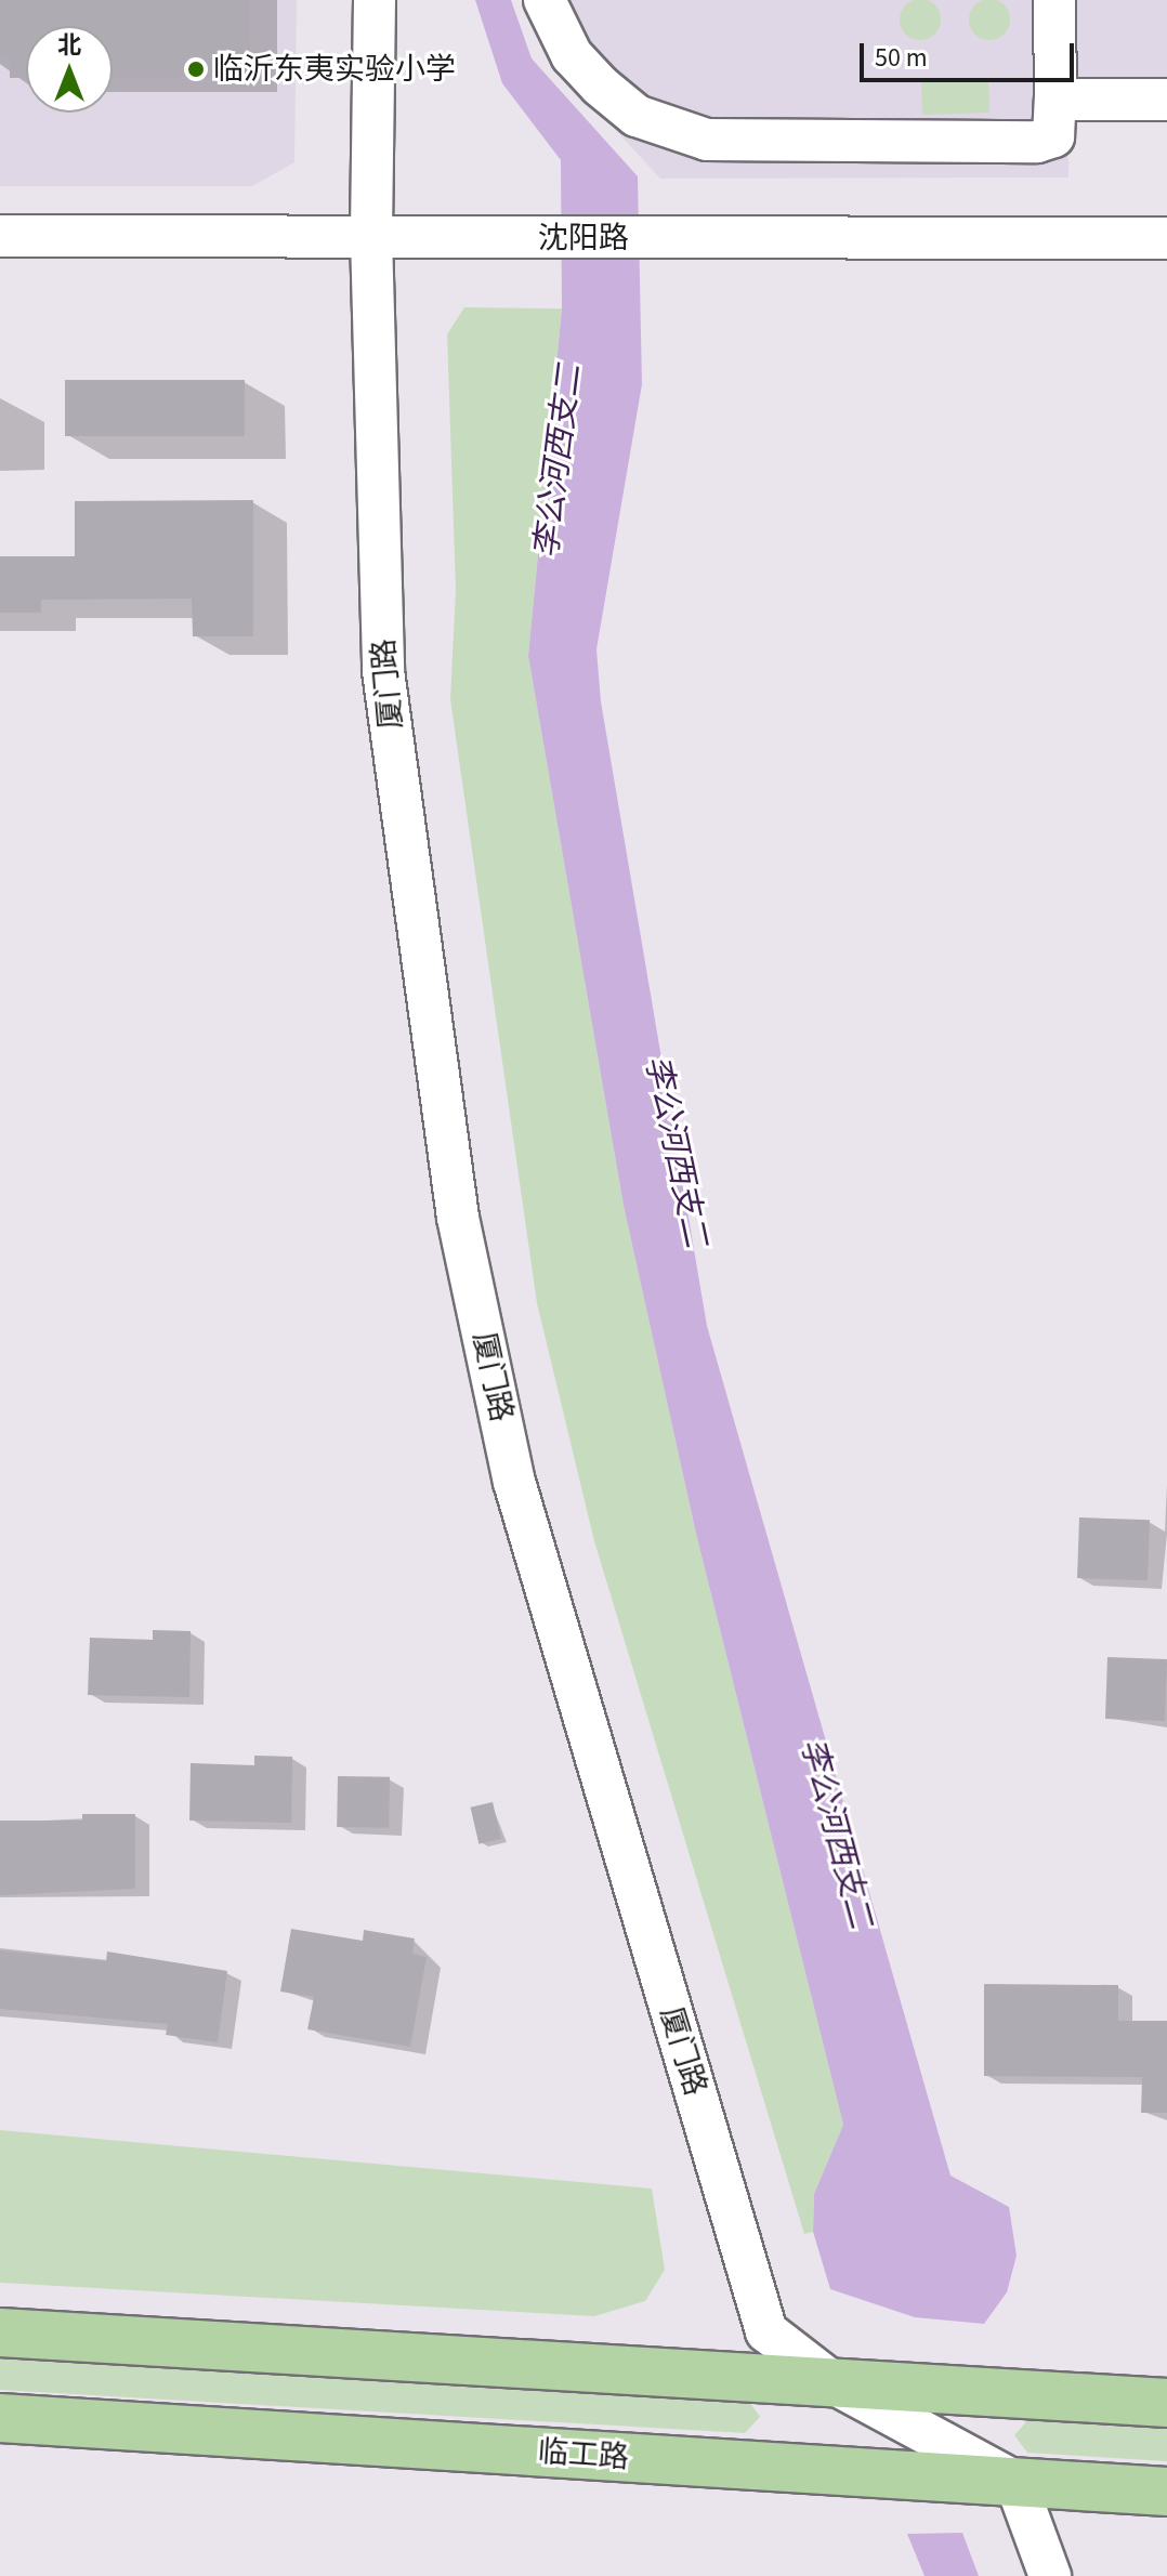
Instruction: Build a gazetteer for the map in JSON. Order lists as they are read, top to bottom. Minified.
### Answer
{"streets":{"main road":["临工路"],"street":["沈阳路","厦门路"]},"crossings":[["沈阳路","厦门路"],["厦门路","临工路"]],"water":["李公河西支二"],"places":["临沂东夷实验小学"],"scale_bar":"50 m","north":"top"}
